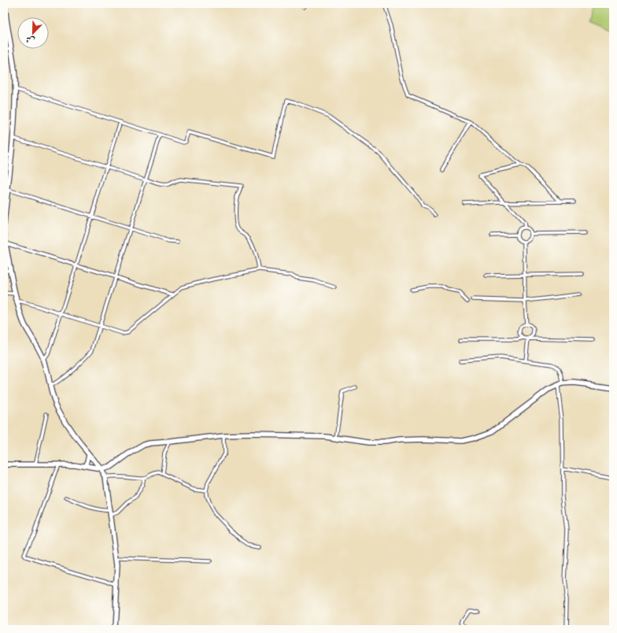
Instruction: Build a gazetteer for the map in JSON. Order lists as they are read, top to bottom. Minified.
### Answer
{"north":"bottom left"}
